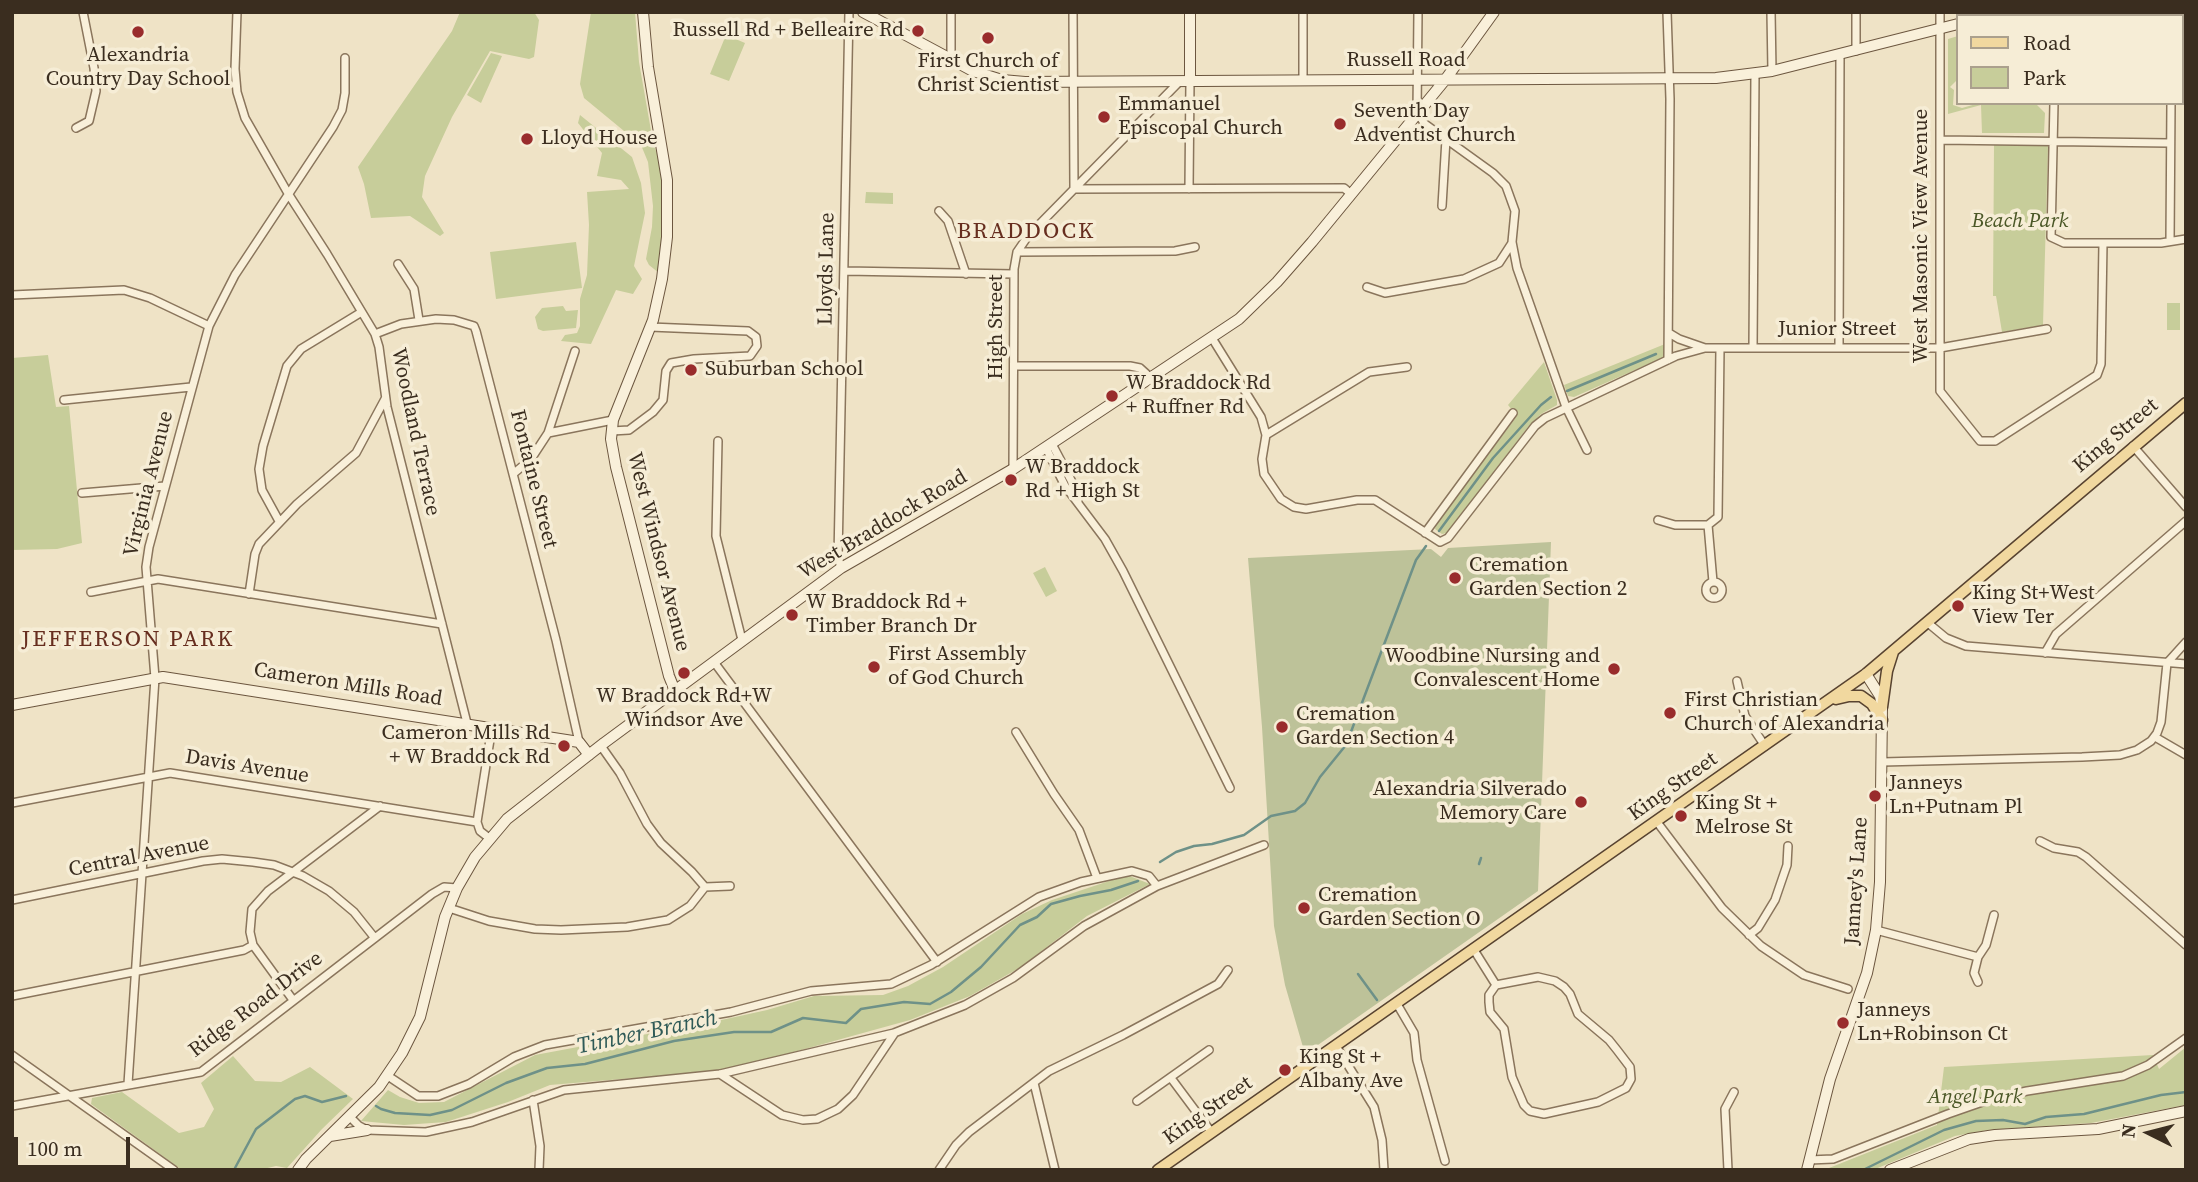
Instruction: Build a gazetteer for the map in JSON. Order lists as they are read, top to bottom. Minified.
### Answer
{"streets":{"main road":["King Street"],"street":["Russell Road","West Masonic View Avenue","Lloyds Lane","High Street","Junior Street","Woodland Terrace","Fontaine Street","Virginia Avenue","West Braddock Road","West Windsor Avenue","Cameron Mills Road","Davis Avenue","Central Avenue","Janney's Lane","Ridge Road Drive"]},"crossings":[["Russell Road","West Masonic View Avenue"],["Russell Road","High Street"],["Russell Road","West Braddock Road"],["West Masonic View Avenue","Junior Street"],["Lloyds Lane","West Braddock Road"],["High Street","West Braddock Road"],["Woodland Terrace","Fontaine Street"],["Woodland Terrace","Virginia Avenue"],["Woodland Terrace","Cameron Mills Road"],["King Street","Janney's Lane"],["Fontaine Street","Cameron Mills Road"],["Virginia Avenue","Cameron Mills Road"],["Virginia Avenue","Davis Avenue"],["Virginia Avenue","Central Avenue"],["Virginia Avenue","Ridge Road Drive"],["West Braddock Road","West Windsor Avenue"],["West Braddock Road","Ridge Road Drive"],["Central Avenue","Ridge Road Drive"]],"districts":["BRADDOCK","JEFFERSON PARK"],"water":["Timber Branch"],"parks":["Beach Park","Angel Park"],"places":["Russell Rd + Belleaire Rd","Alexandria Country Day School","First Church of Christ Scientist","Emmanuel Episcopal Church","Seventh Day Adventist Church","Lloyd House","Suburban School","W Braddock Rd + Ruffner Rd","W Braddock Rd + High St","Cremation Garden Section 2","King St+West View Ter","W Braddock Rd + Timber Branch Dr","First Assembly of God Church","Woodbine Nursing and Convalescent Home","W Braddock Rd+W Windsor Ave","First Christian Church of Alexandria","Cremation Garden Section 4","Cameron Mills Rd + W Braddock Rd","Janneys Ln+Putnam Pl","Alexandria Silverado Memory Care","King St + Melrose St","Cremation Garden Section O","Janneys Ln+Robinson Ct","King St + Albany Ave"],"legend":["Road","Park"],"scale_bar":"100 m","north":"left"}
